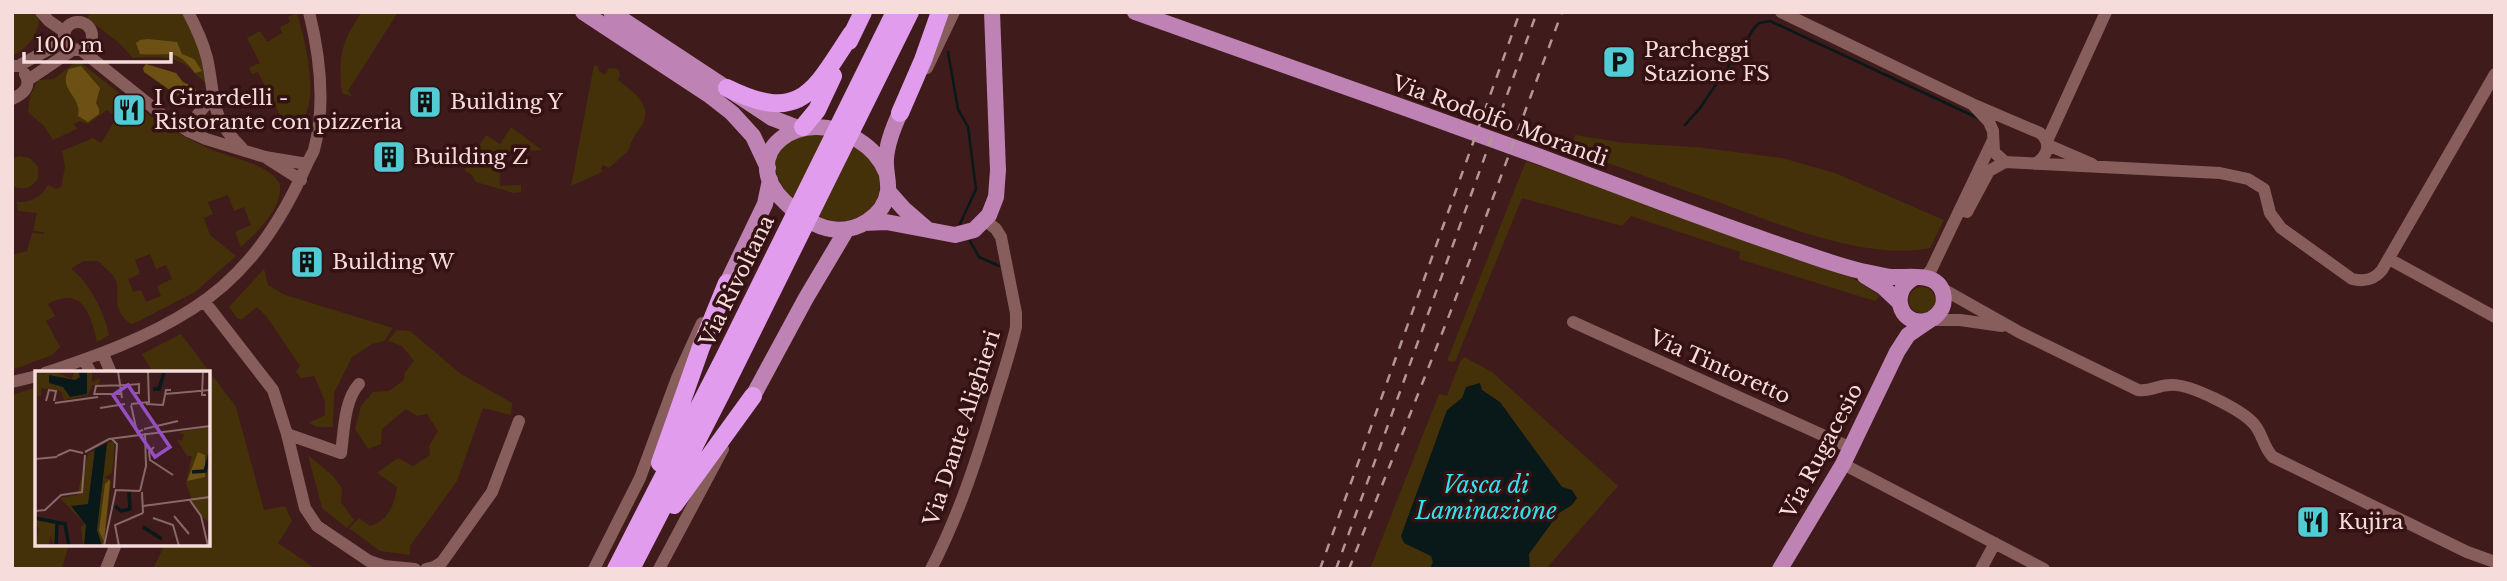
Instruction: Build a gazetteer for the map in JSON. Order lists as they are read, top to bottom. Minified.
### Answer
{"streets":{"highway":["Via Rivoltana"],"main road":["Via Rodolfo Morandi","Via Rugacesio"],"street":["Via Tintoretto","Via Dante Alighieri"]},"crossings":[["Via Rodolfo Morandi","Via Rugacesio"],["Via Tintoretto","Via Rugacesio"]],"water":["Vasca di Laminazione"],"places":{"parking":["Parcheggi Stazione FS"],"building":["Building Y","Building Z","Building W"],"restaurant":["I Girardelli - Ristorante con pizzeria","Kujira"]},"scale_bar":"100 m"}
